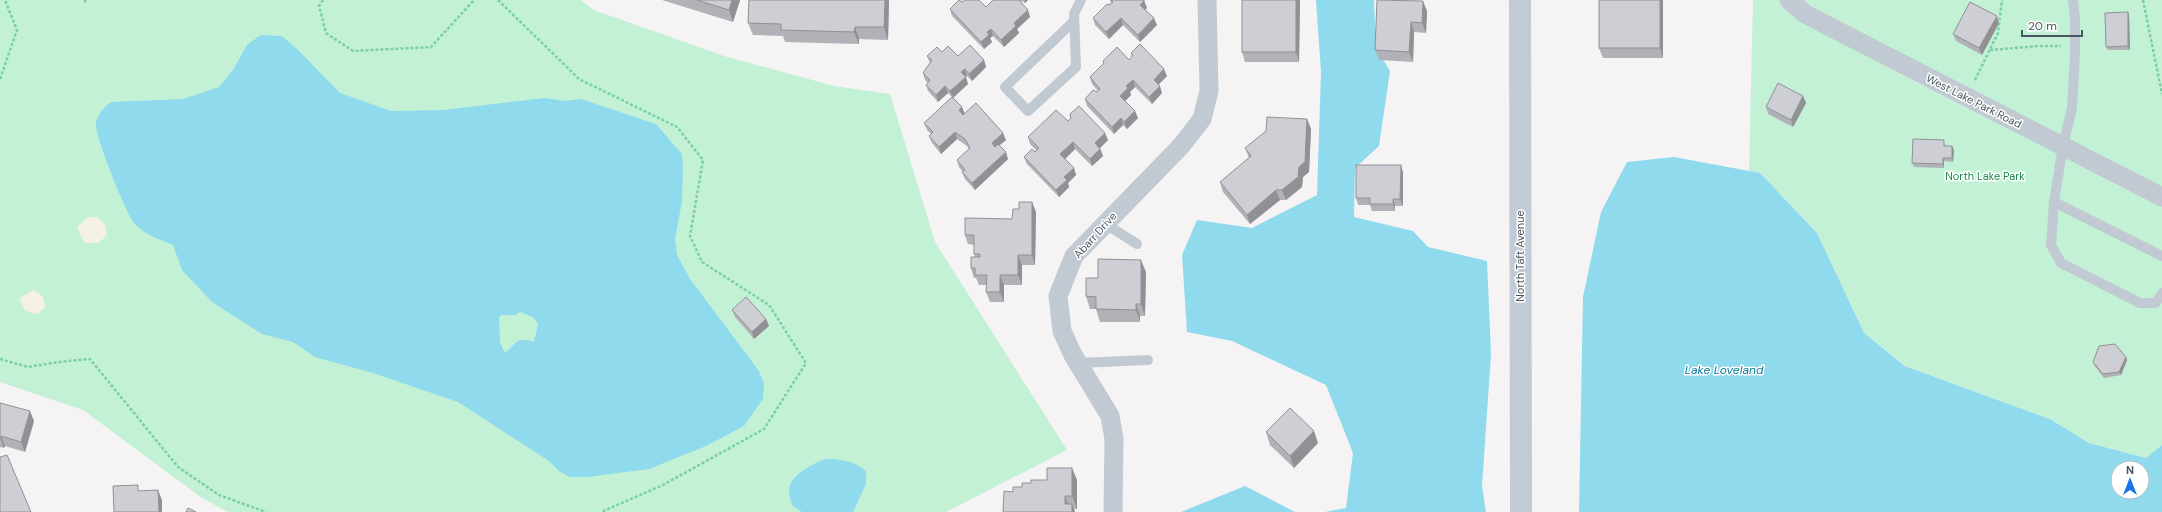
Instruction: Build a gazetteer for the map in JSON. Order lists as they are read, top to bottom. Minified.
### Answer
{"streets":{"main road":["North Taft Avenue"],"street":["West Lake Park Road","Abarr Drive"]},"water":["Lake Loveland"],"parks":["North Lake Park"],"scale_bar":"20 m","north":"top"}
